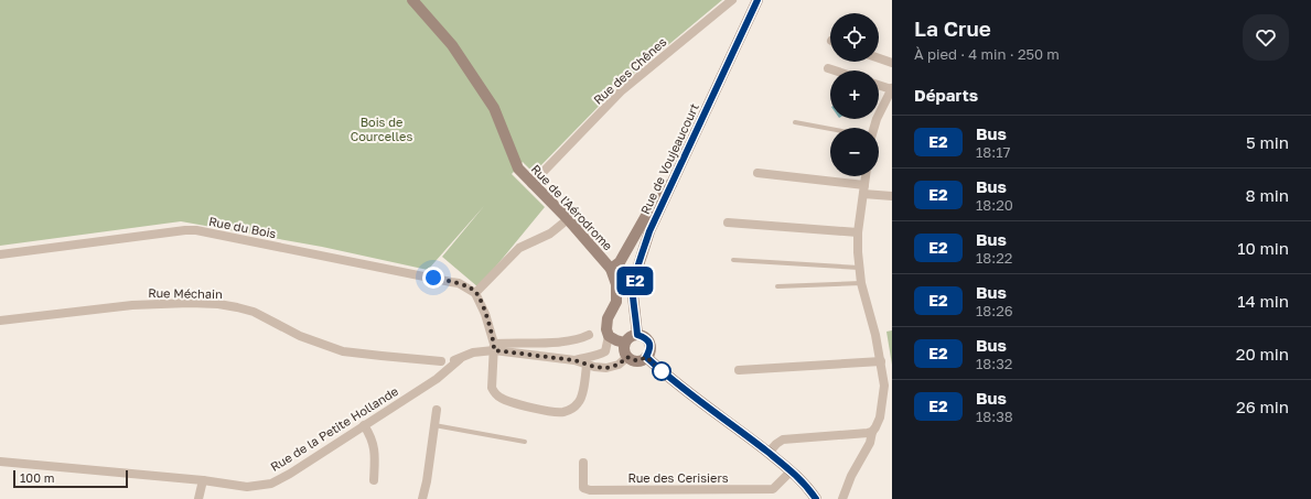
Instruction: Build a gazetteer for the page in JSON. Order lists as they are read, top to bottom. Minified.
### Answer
{"streets":{"main road":["Rue de Voujeaucourt","Rue de l'Aérodrome"],"street":["Rue des Chênes","Rue du Bois","Rue Méchain","Rue de la Petite Hollande","Rue des Cerisiers"]},"crossings":[["Rue des Chênes","Rue de l'Aérodrome"],["Rue de l'Aérodrome","Rue du Bois"],["Rue Méchain","Rue de la Petite Hollande"]],"parks":["Bois de Courcelles"],"lines":["bus line E2"],"scale_bar":"100 m","page":{"on_map":"E2","heading":[["La Crue","À pied · 4 min · 250 m"],"Départs"],"map_buttons":["+","−"],"list":[{"mark":"E2","name":"Bus","note":"18:17","value":"5 min"},{"mark":"E2","name":"Bus","note":"18:20","value":"8 min"},{"mark":"E2","name":"Bus","note":"18:22","value":"10 min"},{"mark":"E2","name":"Bus","note":"18:26","value":"14 min"},{"mark":"E2","name":"Bus","note":"18:32","value":"20 min"},{"mark":"E2","name":"Bus","note":"18:38","value":"26 min"}],"scale":"100 m"}}
